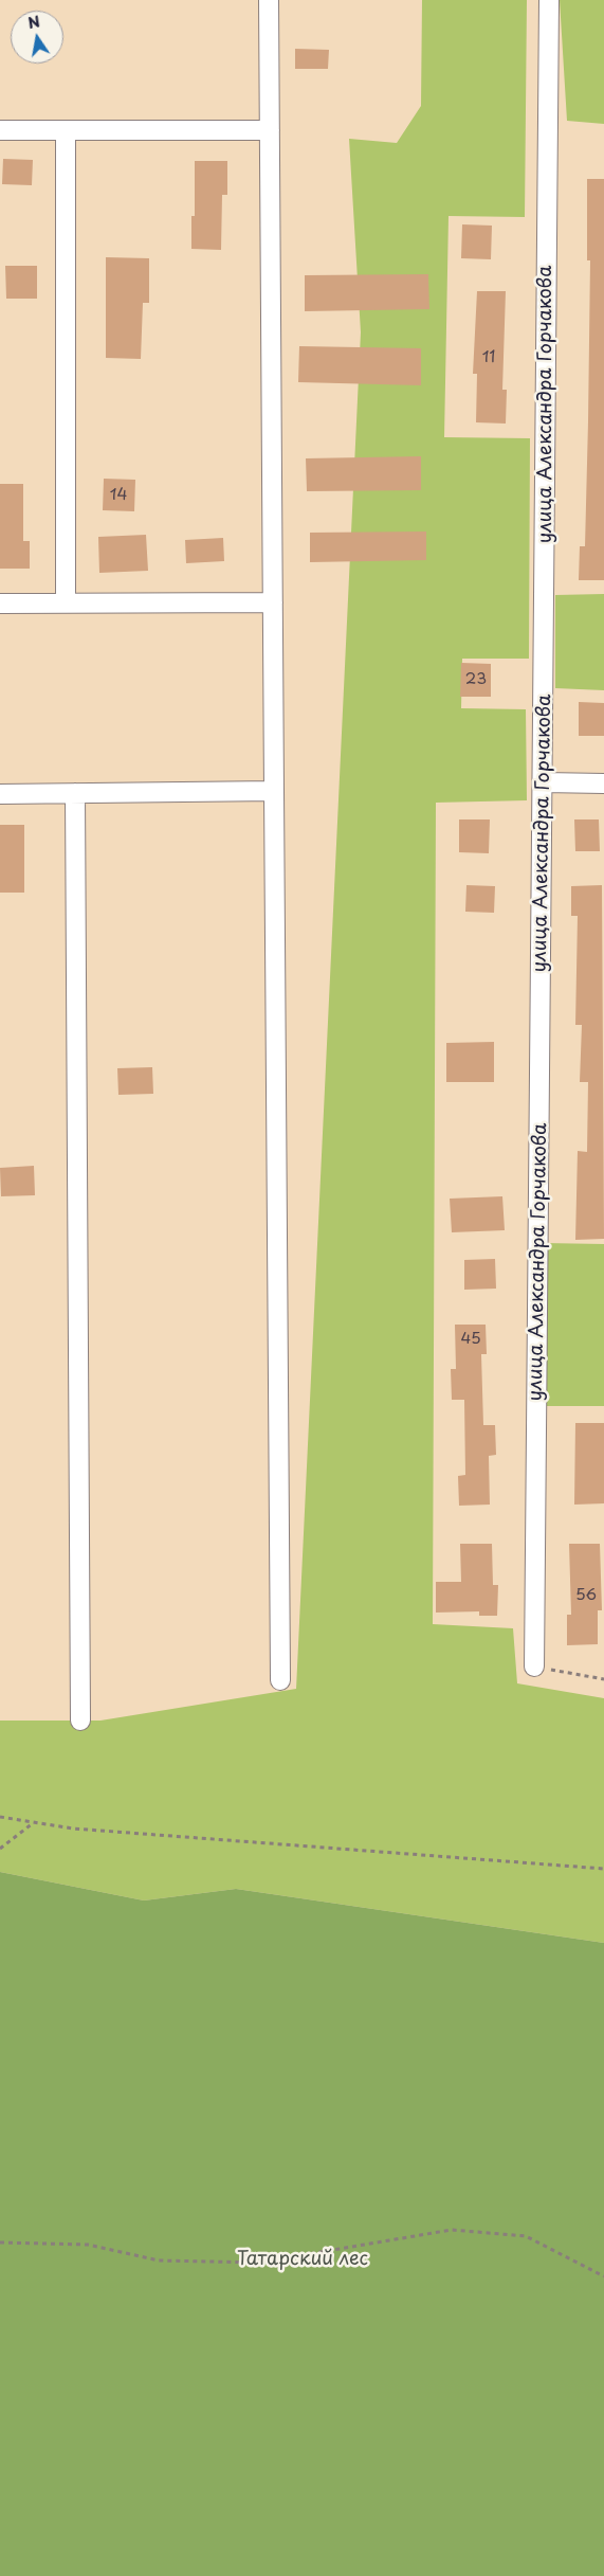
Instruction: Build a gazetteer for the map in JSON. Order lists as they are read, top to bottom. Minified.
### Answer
{"streets":{"street":["улица Александра Горчакова"]},"parks":["Татарский лес"],"house_numbers":["11","14","23","45","56"],"north":"top"}
